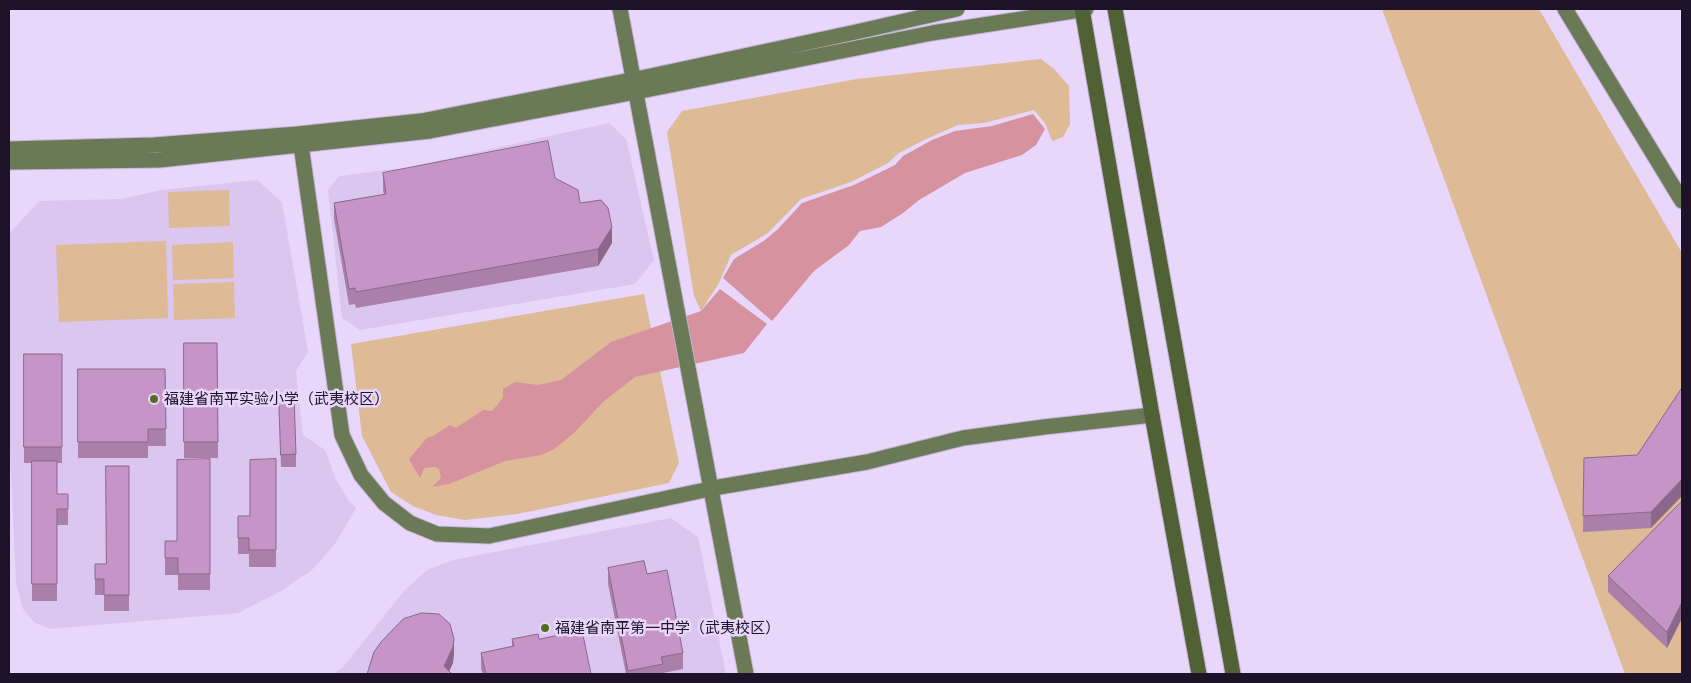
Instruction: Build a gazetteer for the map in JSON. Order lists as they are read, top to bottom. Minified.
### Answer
{"places":["福建省南平实验小学（武夷校区）","福建省南平第一中学（武夷校区）"]}
